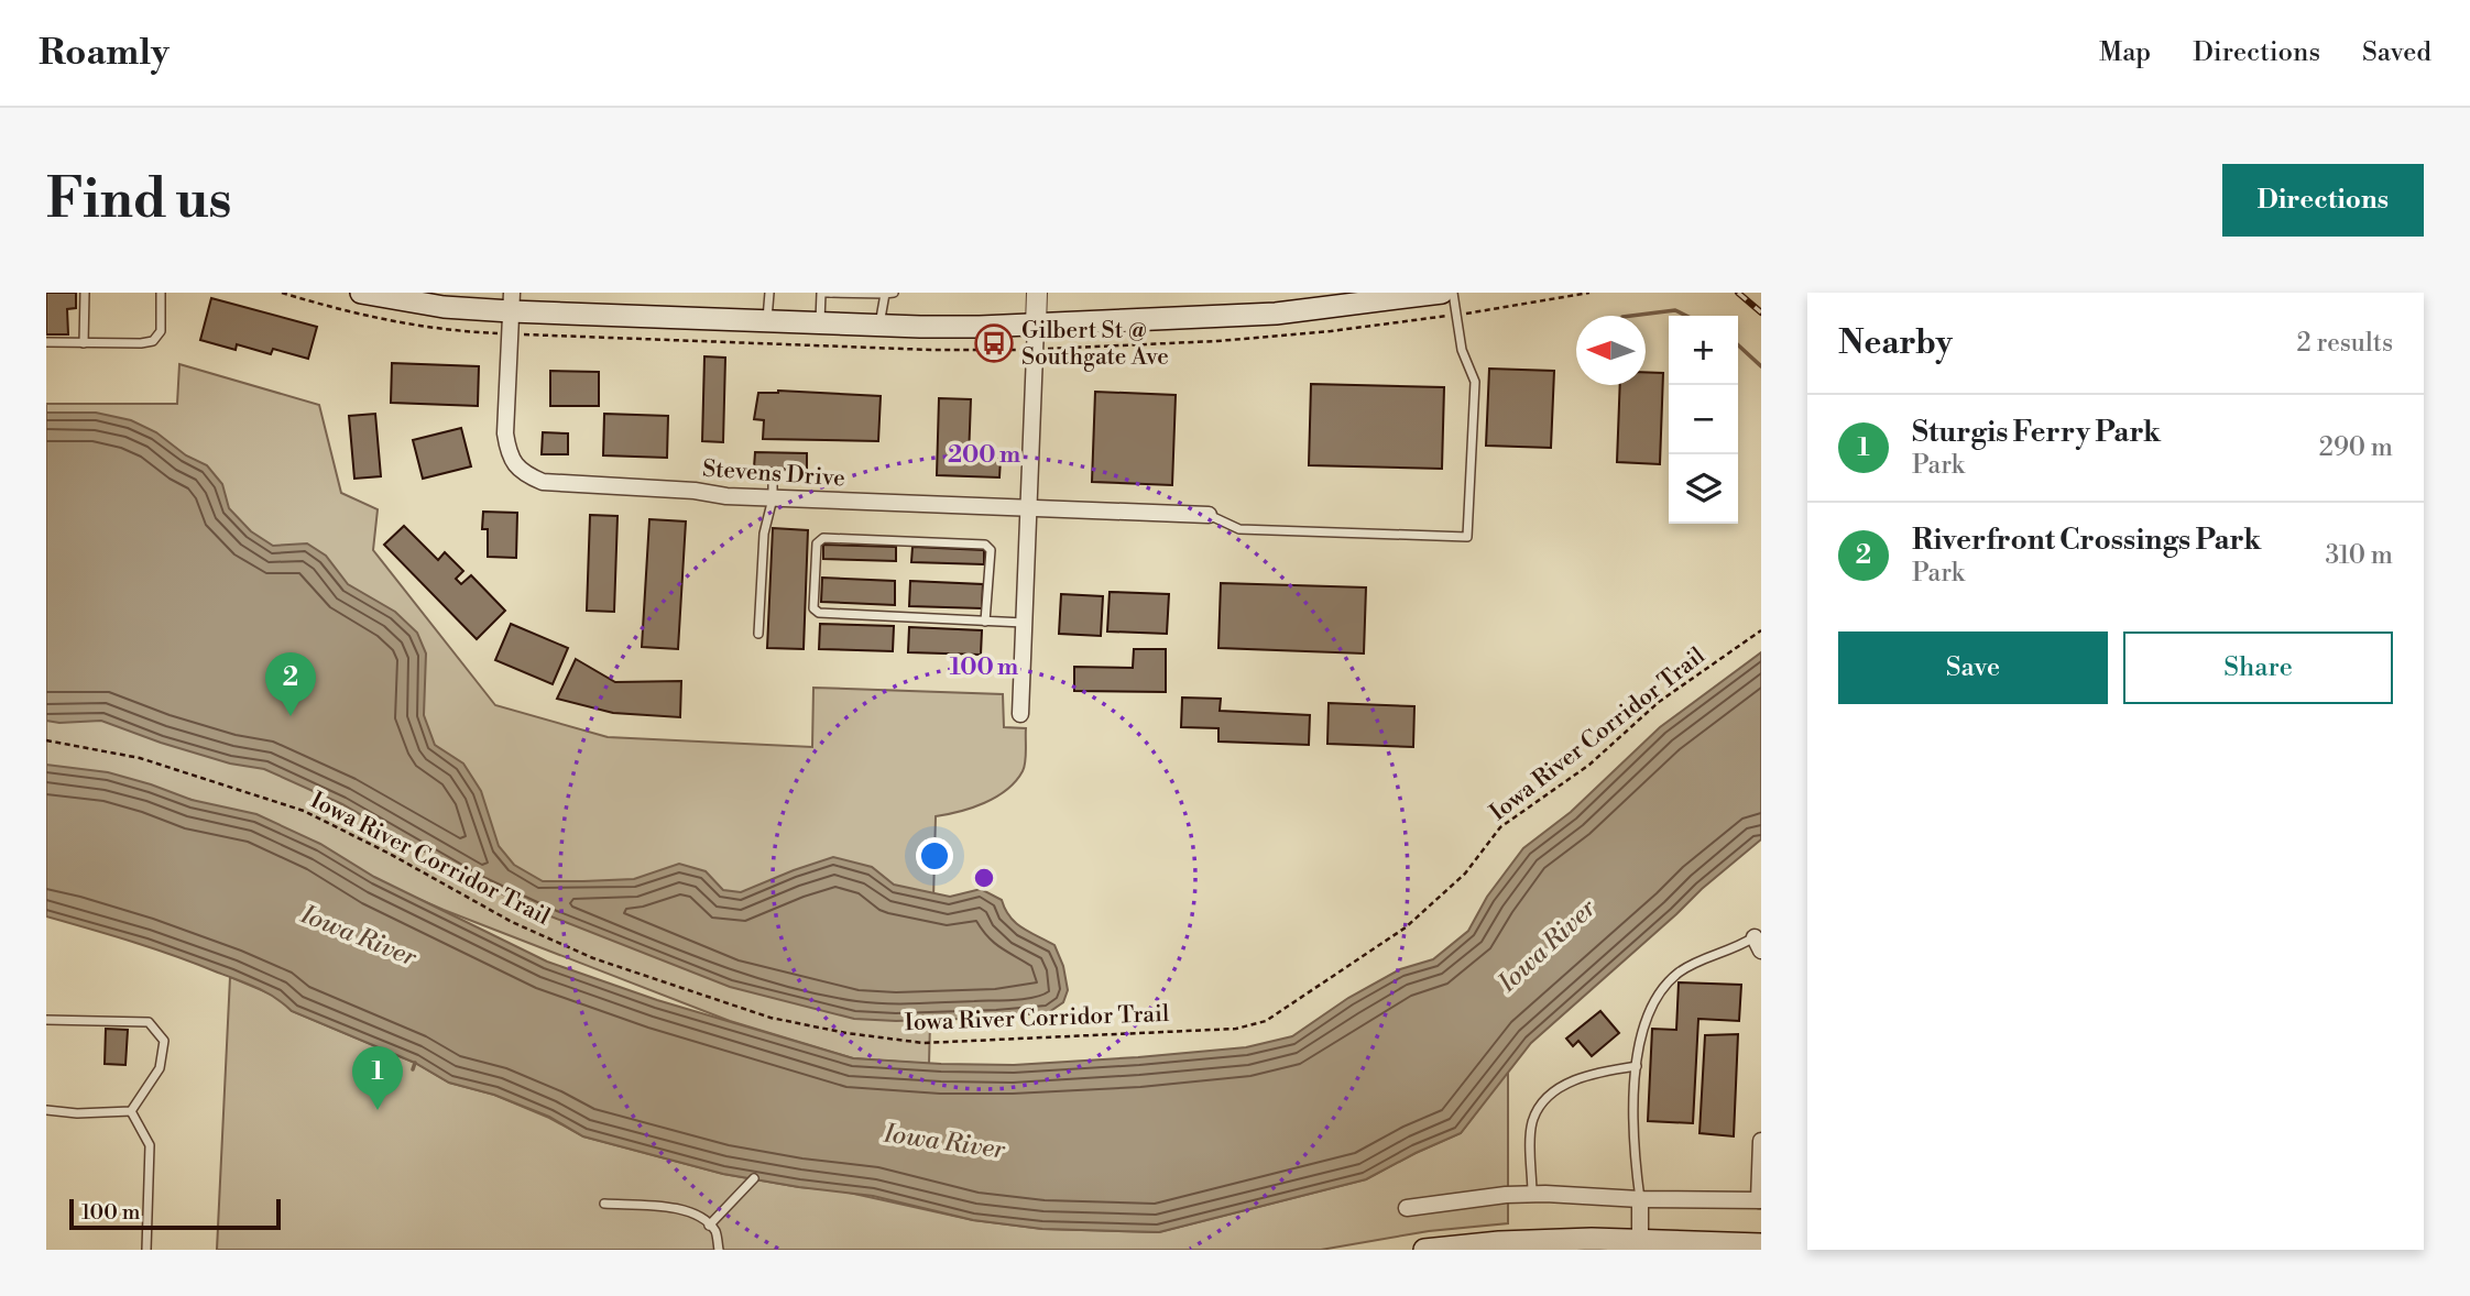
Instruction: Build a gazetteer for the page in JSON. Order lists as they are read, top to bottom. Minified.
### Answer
{"streets":{"street":["Stevens Drive"],"path":["Iowa River Corridor Trail"]},"water":["Iowa River"],"places":{"bus stop":["Gilbert St @ Southgate Ave"]},"scale_bar":"100 m","north":"left","page":{"header":"Roamly","nav":["Map","Directions","Saved"],"buttons":["Directions",["Save","Share"]],"title":"Find us","heading":["Nearby","2 results"],"map_buttons":["+","−"],"list":[{"mark":"1","name":"Sturgis Ferry Park","note":"Park","value":"290 m"},{"mark":"2","name":"Riverfront Crossings Park","note":"Park","value":"310 m"}],"pins":["2","1"],"scale":"100 m"},"rings":["200 m","100 m"]}
